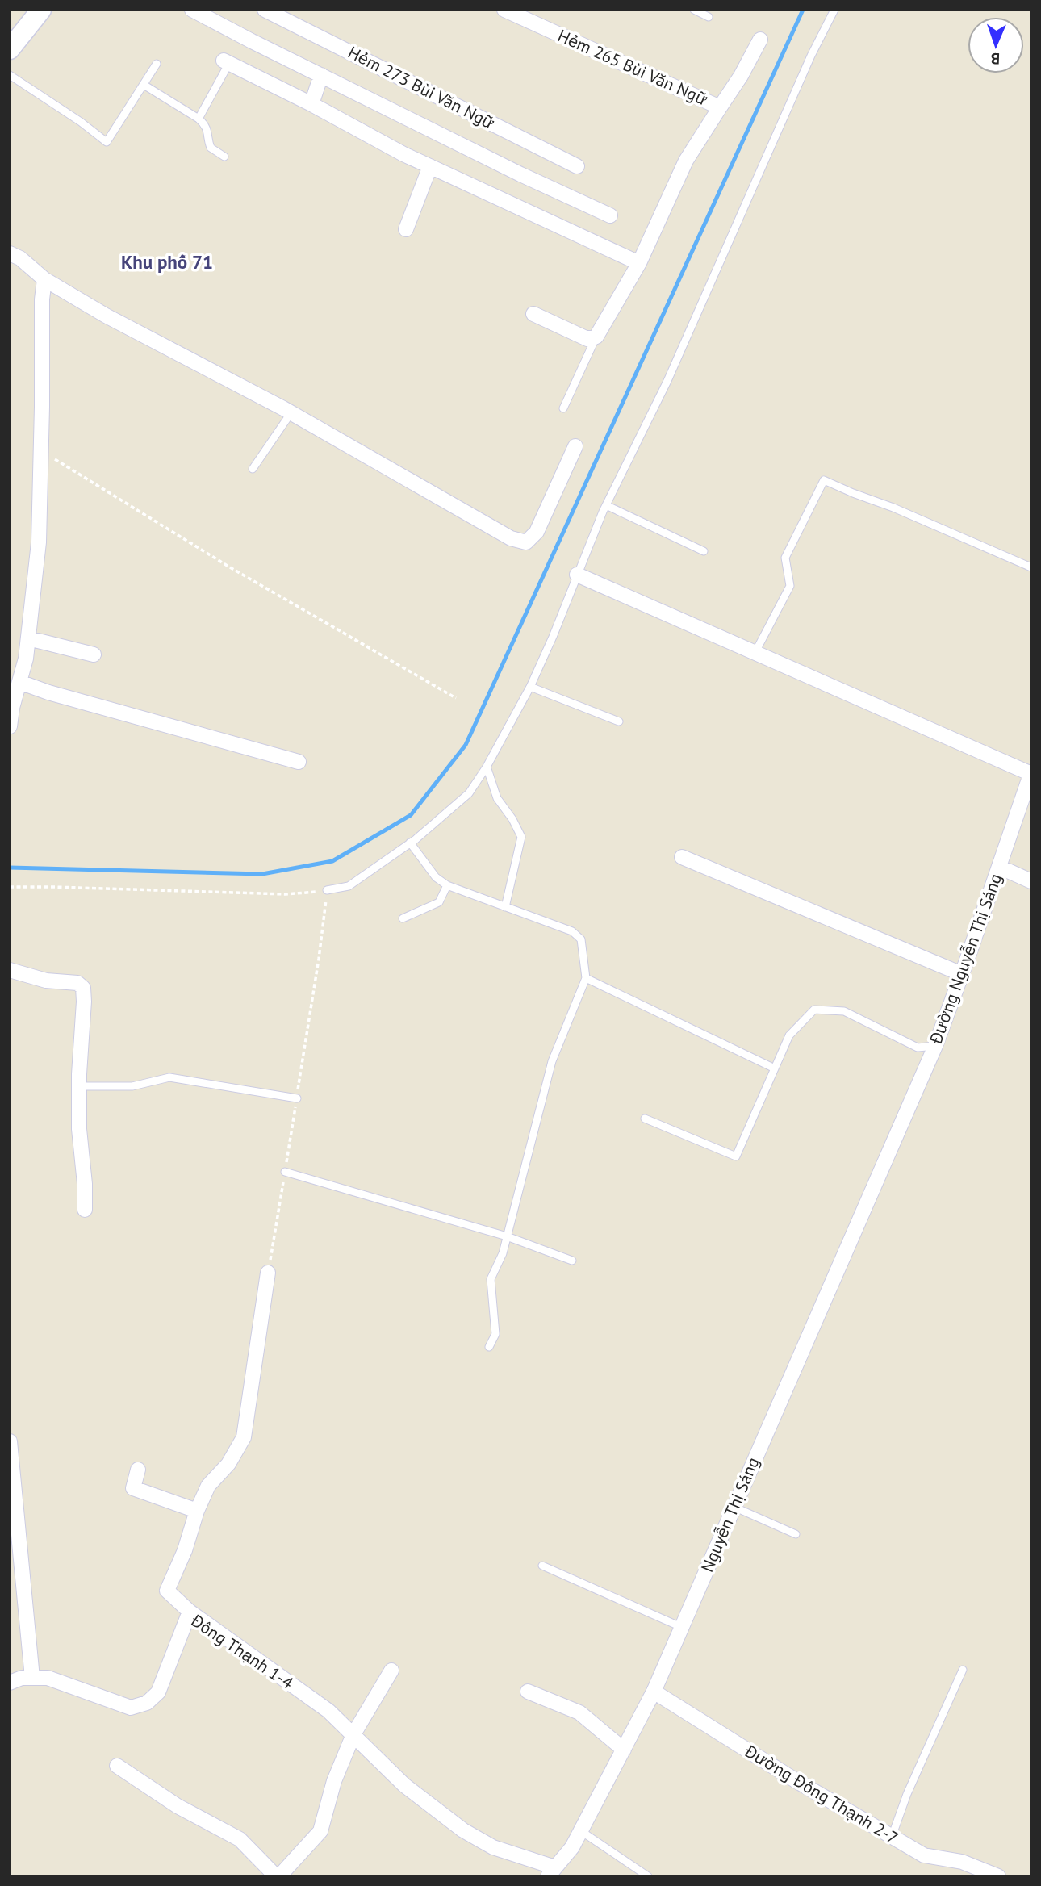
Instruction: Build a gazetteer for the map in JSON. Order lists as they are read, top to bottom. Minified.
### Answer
{"streets":{"street":["Hẻm 265 Bùi Văn Ngữ","Hẻm 273 Bùi Văn Ngữ","Đường Nguyễn Thị Sáng","Nguyễn Thị Sáng","Đông Thạnh 1-4","Đường Đông Thạnh 2-7"]},"crossings":[["Đường Nguyễn Thị Sáng","Nguyễn Thị Sáng"],["Nguyễn Thị Sáng","Đông Thạnh 1-4"],["Nguyễn Thị Sáng","Đường Đông Thạnh 2-7"]],"districts":["Khu phố 71"],"north":"bottom"}
